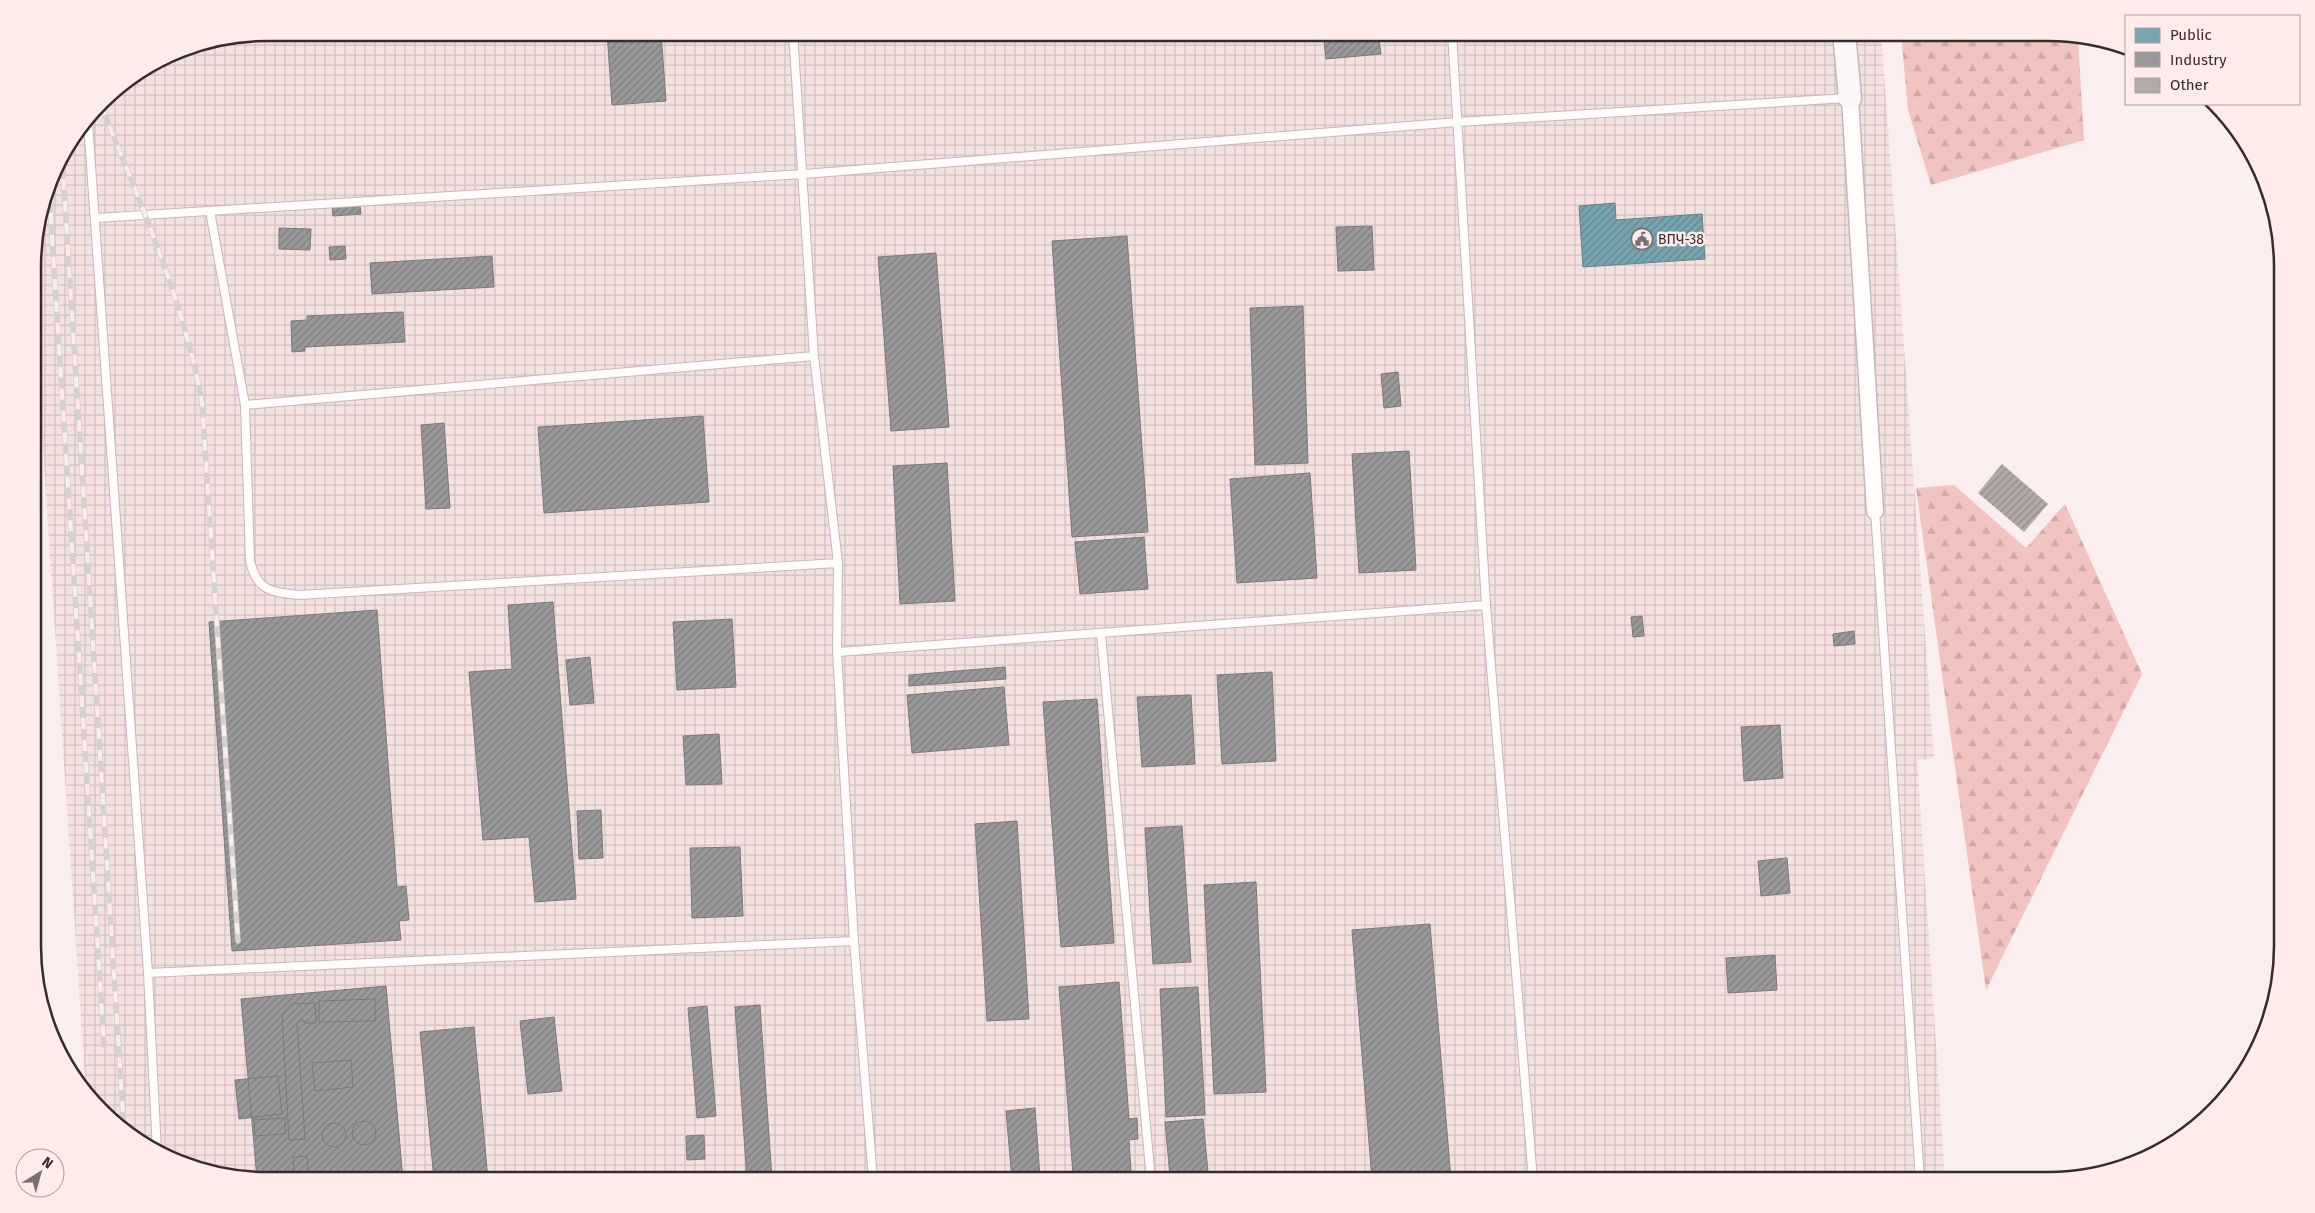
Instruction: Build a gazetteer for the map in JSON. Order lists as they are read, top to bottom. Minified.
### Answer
{"places":{"public building":["ВПЧ-38"]},"legend":["Public","Industry","Other"],"north":"top right"}
